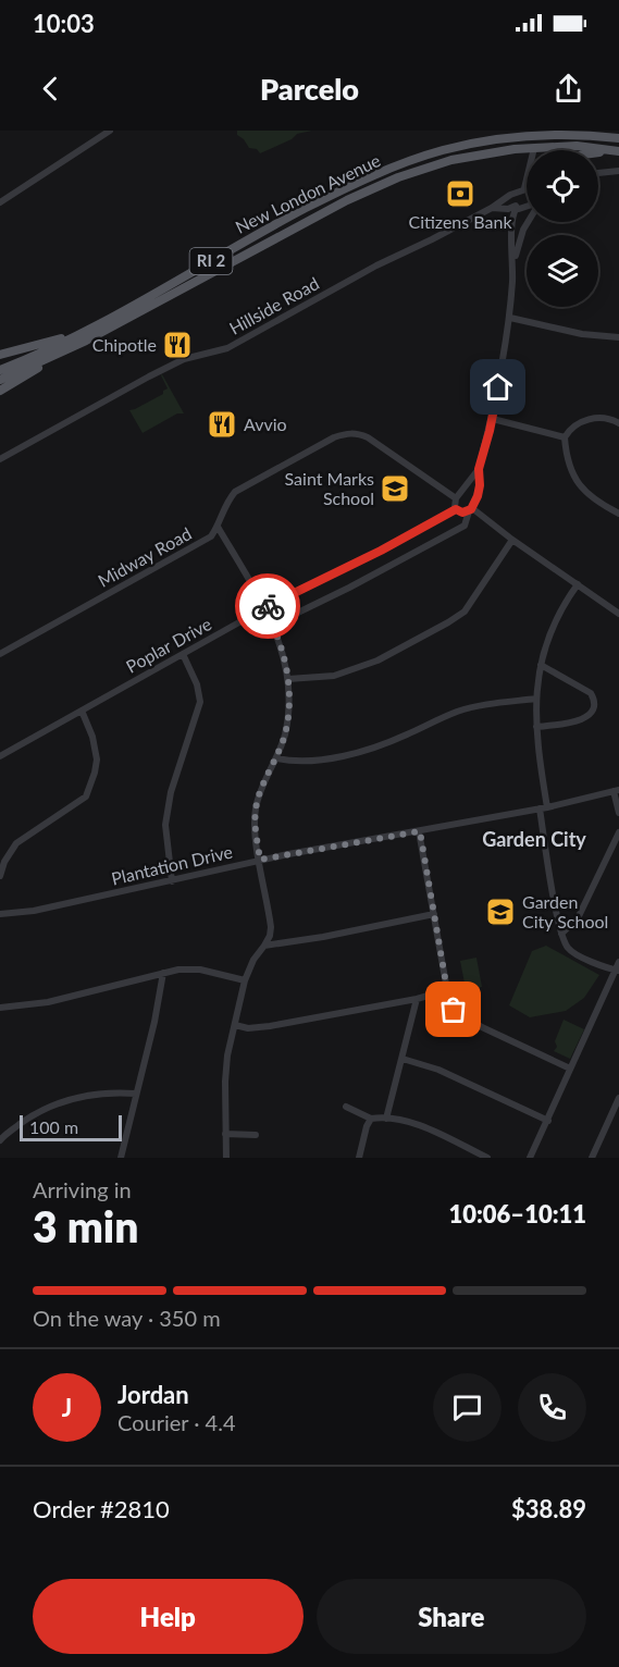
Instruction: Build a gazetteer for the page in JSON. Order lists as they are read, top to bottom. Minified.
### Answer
{"streets":{"main road":["New London Avenue","RI 2"],"street":["Hillside Road","Midway Road","Poplar Drive","Plantation Drive"]},"crossings":[["New London Avenue","RI 2"]],"districts":["Garden City"],"places":{"bank":["Citizens Bank"],"restaurant":["Chipotle","Avvio"],"school or university":["Saint Marks School","Garden City School"]},"scale_bar":"100 m","page":{"status":"10:03","header":"Parcelo","scale":"100 m","heading":["3 min","Arriving in","10:06–10:11"],"panel":["Jordan","Courier · 4.4","Order #2810","$38.89"],"bar":"On the way · 350 m","round":"J","buttons":["Help","Share"]}}
